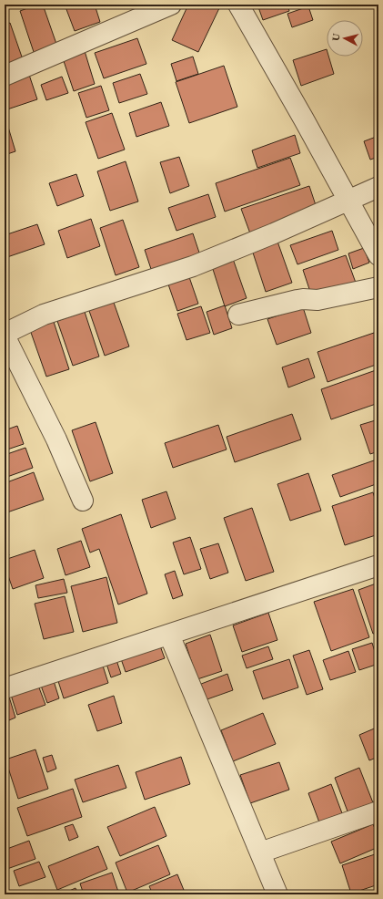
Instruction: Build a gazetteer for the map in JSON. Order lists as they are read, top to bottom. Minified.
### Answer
{"north":"left"}
